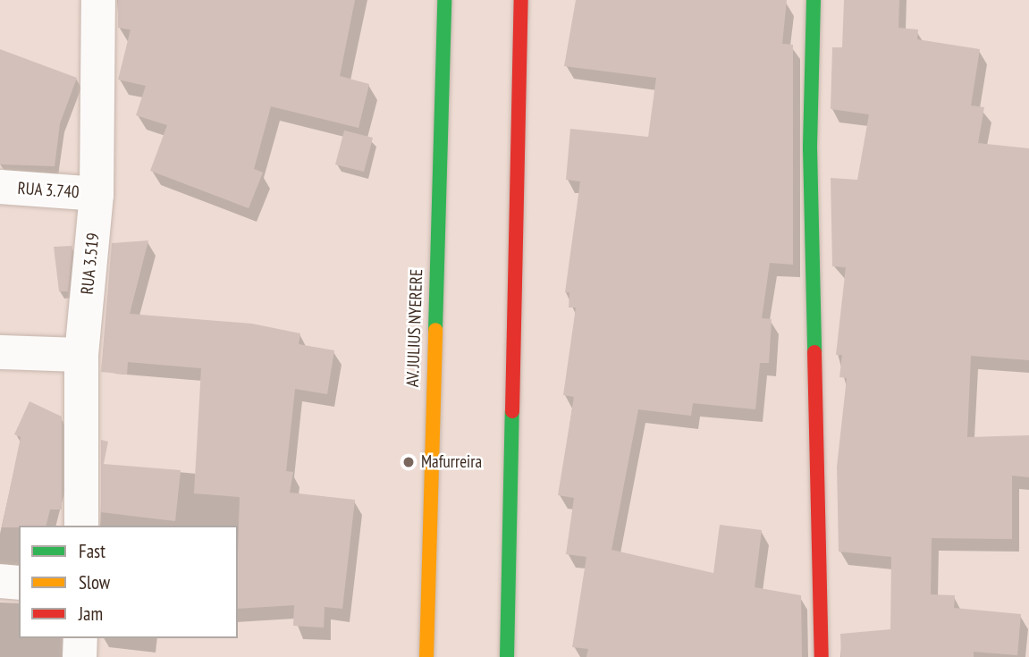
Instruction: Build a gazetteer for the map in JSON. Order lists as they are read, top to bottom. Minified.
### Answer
{"streets":{"main road":["AV. JULIUS NYERERE"],"street":["RUA 3.740","RUA 3.519"]},"crossings":[["RUA 3.740","RUA 3.519"]],"places":["Mafurreira"],"legend":["Fast","Slow","Jam"]}
